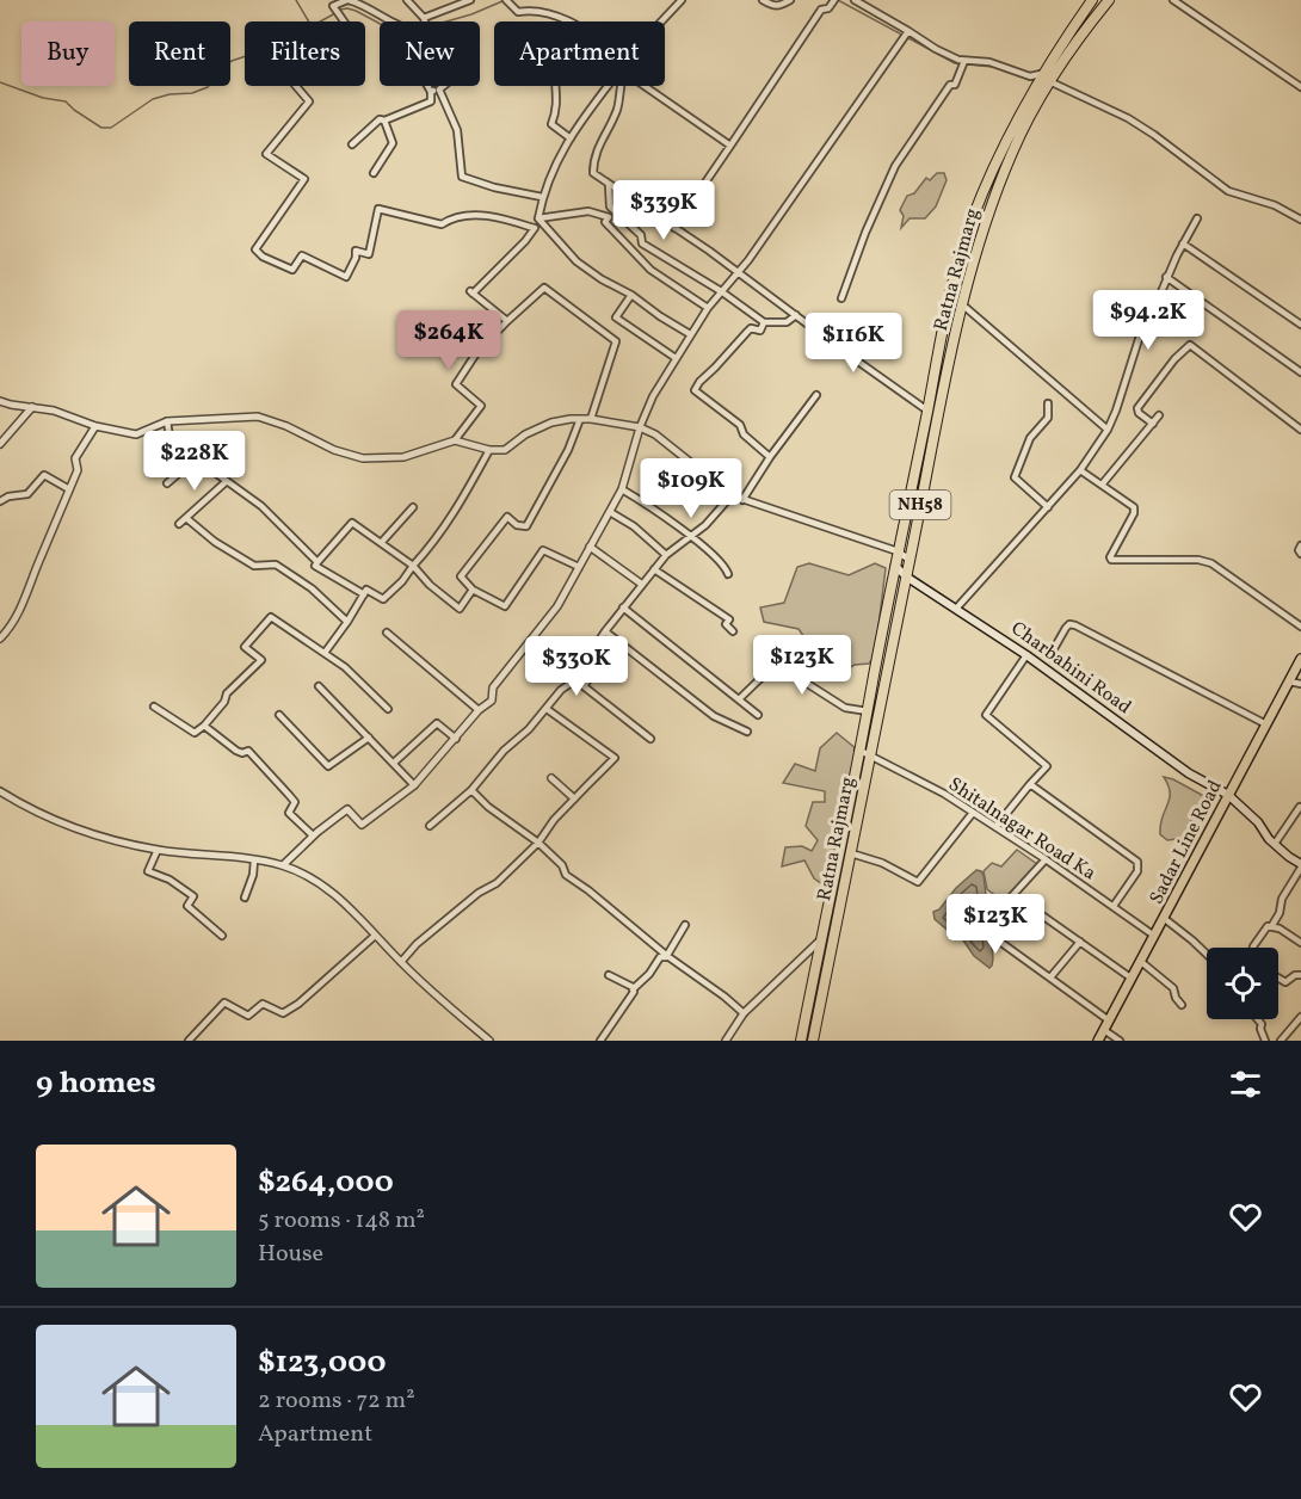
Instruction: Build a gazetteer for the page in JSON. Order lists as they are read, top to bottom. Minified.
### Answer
{"streets":{"highway":["Ratna Rajmarg","NH58"],"main road":["Charbahini Road","Sadar Line Road"],"street":["Shitalnagar Road Ka"]},"crossings":[["Ratna Rajmarg","Charbahini Road"],["Ratna Rajmarg","Shitalnagar Road Ka"],["Charbahini Road","Sadar Line Road"],["Shitalnagar Road Ka","Sadar Line Road"]],"page":{"chip":["Buy","Rent","Filters","New","Apartment"],"price":["$339K","$94.2K","$264K","$116K","$228K","$109K","$123K","$330K","$123K"],"heading":"9 homes","list":[{"name":"$264,000","note":"5 rooms · 148 m² · House"},{"name":"$123,000","note":"2 rooms · 72 m² · Apartment"}]}}
